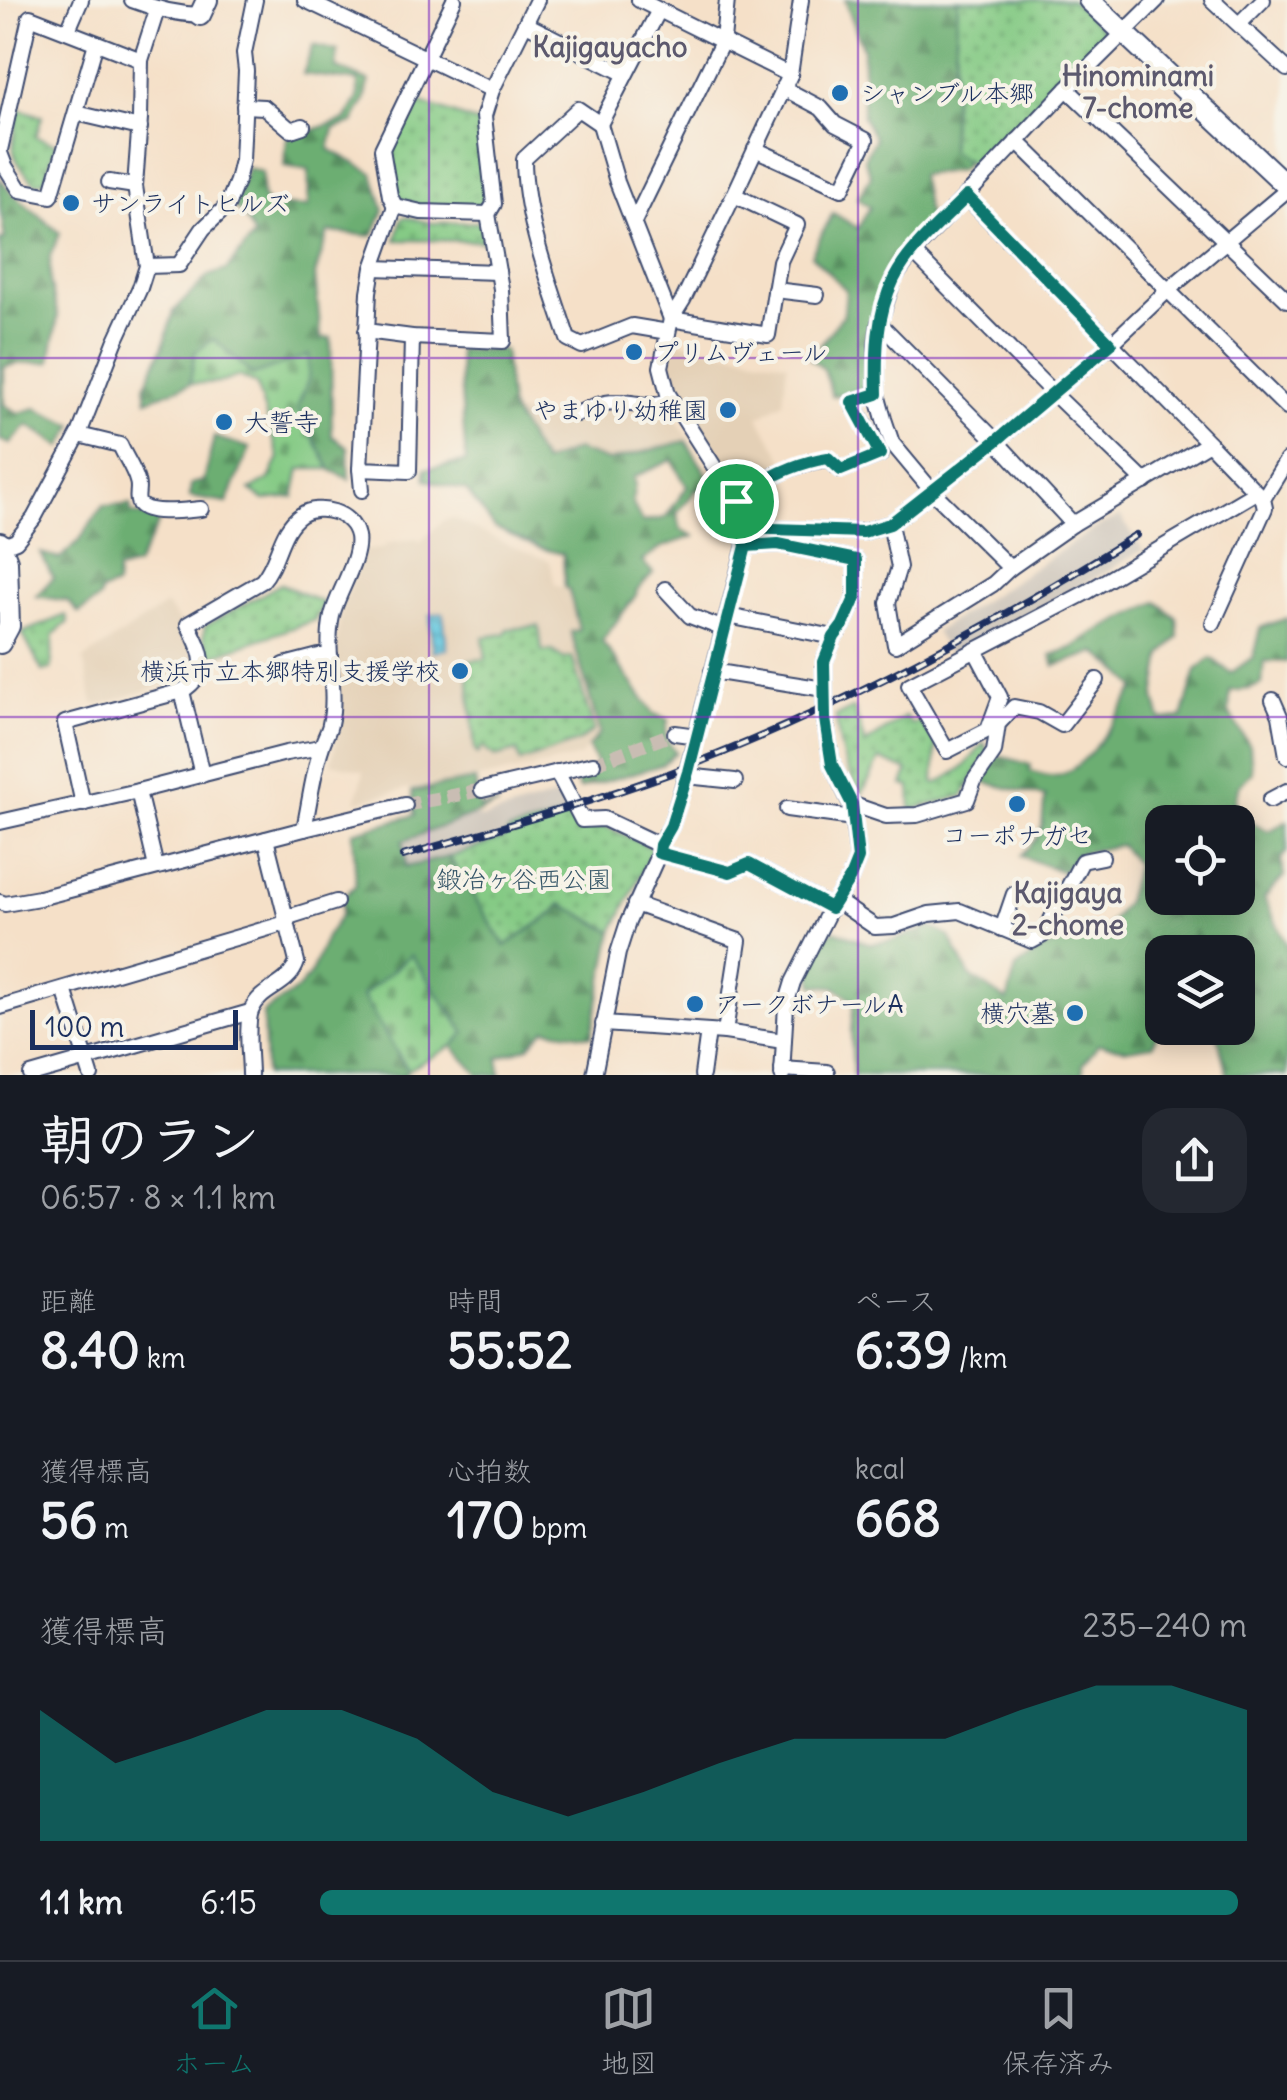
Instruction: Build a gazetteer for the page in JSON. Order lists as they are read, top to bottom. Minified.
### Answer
{"districts":["Kajigayacho","Hinominami 7-chome","Kajigaya 2-chome"],"parks":["鍛冶ヶ谷西公園"],"places":["シャンブル本郷","サンライトヒルズ","プリムヴェール","やまゆり幼稚園","大誓寺","横浜市立本郷特別支援学校","コーポナガセ","アークボナールA","横穴墓"],"scale_bar":"100 m","page":{"scale":"100 m","heading":["朝のラン","06:57 · 8 × 1.1 km"],"stats":[["距離","8.40 km"],["時間","55:52"],["ペース","6:39 /km"],["獲得標高","56 m"],["心拍数","170 bpm"],["kcal","668"]],"chart":["獲得標高","235–240 m"],"list":[{"name":"1.1 km","note":"6:15"}],"tabs":["ホーム","地図","保存済み"]}}
